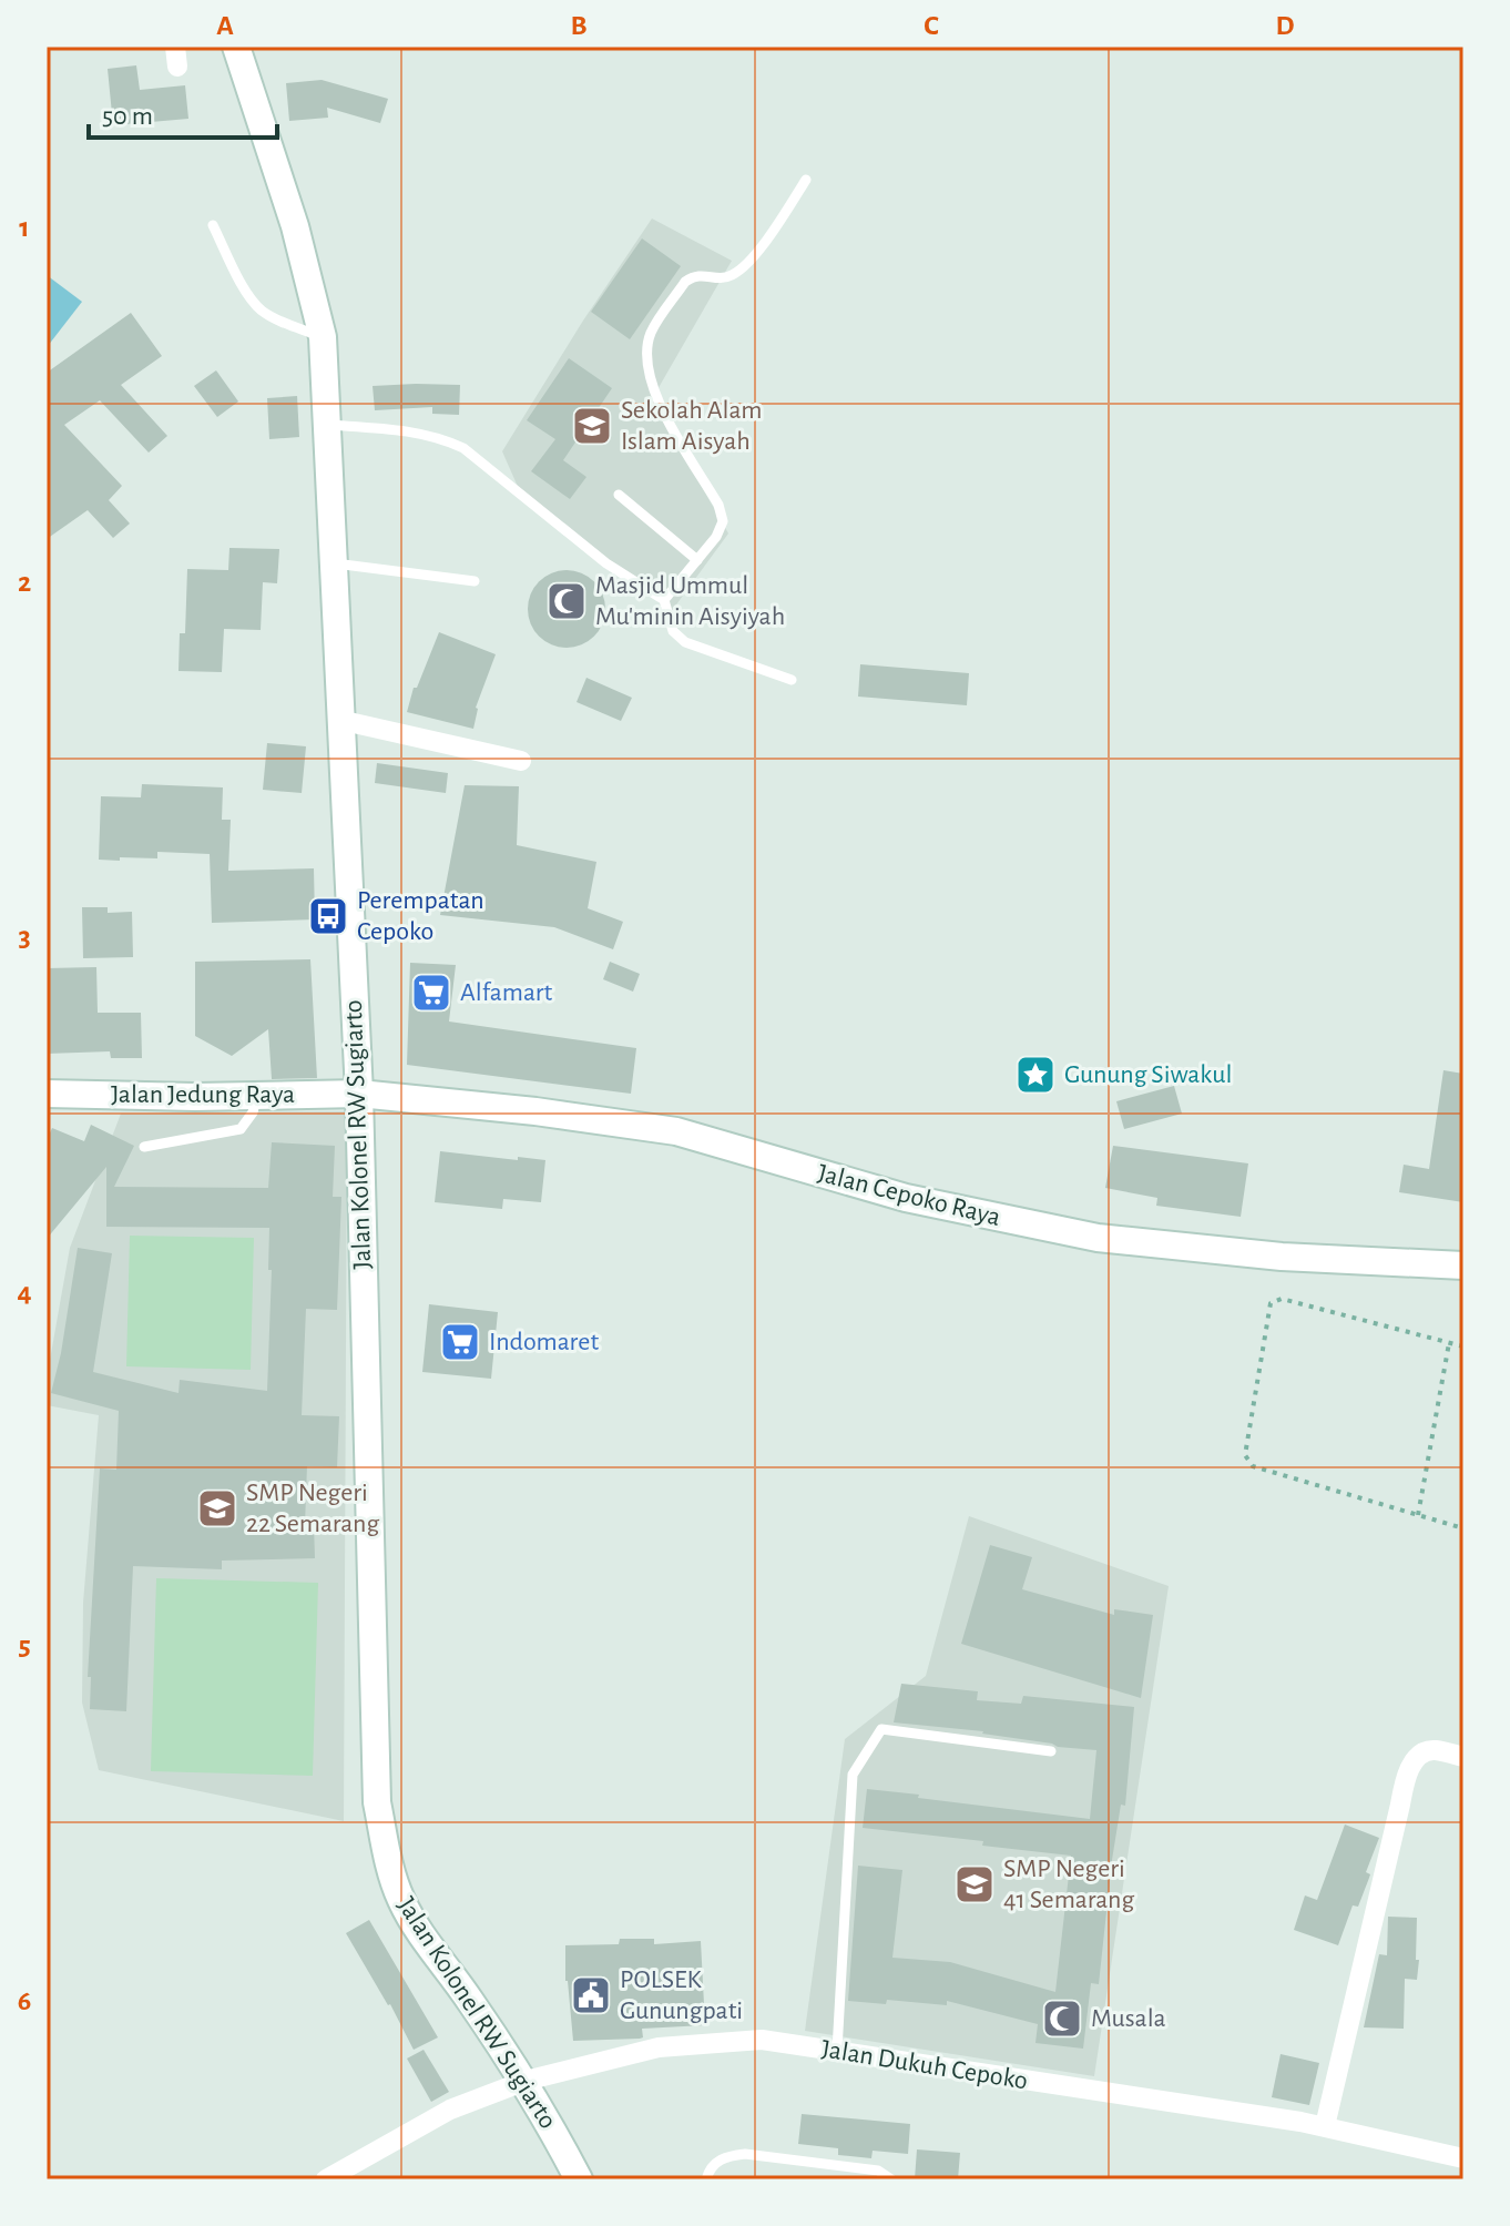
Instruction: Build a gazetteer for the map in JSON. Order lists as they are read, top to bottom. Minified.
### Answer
{"streets":{"main road":["Jalan Jedung Raya","Jalan Kolonel RW Sugiarto","Jalan Cepoko Raya"],"street":["Jalan Dukuh Cepoko"]},"crossings":[["Jalan Jedung Raya","Jalan Kolonel RW Sugiarto"],["Jalan Jedung Raya","Jalan Cepoko Raya"],["Jalan Kolonel RW Sugiarto","Jalan Cepoko Raya"],["Jalan Kolonel RW Sugiarto","Jalan Dukuh Cepoko"]],"places":{"school or university":["Sekolah Alam Islam Aisyah","SMP Negeri 22 Semarang","SMP Negeri 41 Semarang"],"mosque":["Masjid Ummul Mu'minin Aisyiyah","Musala"],"bus stop":["Perempatan Cepoko"],"supermarket":["Alfamart","Indomaret"],"place":["Gunung Siwakul"],"public building":["POLSEK Gunungpati"]},"scale_bar":"50 m","grid":{"columns":["A","B","C","D"],"rows":["1","2","3","4","5","6"]}}
